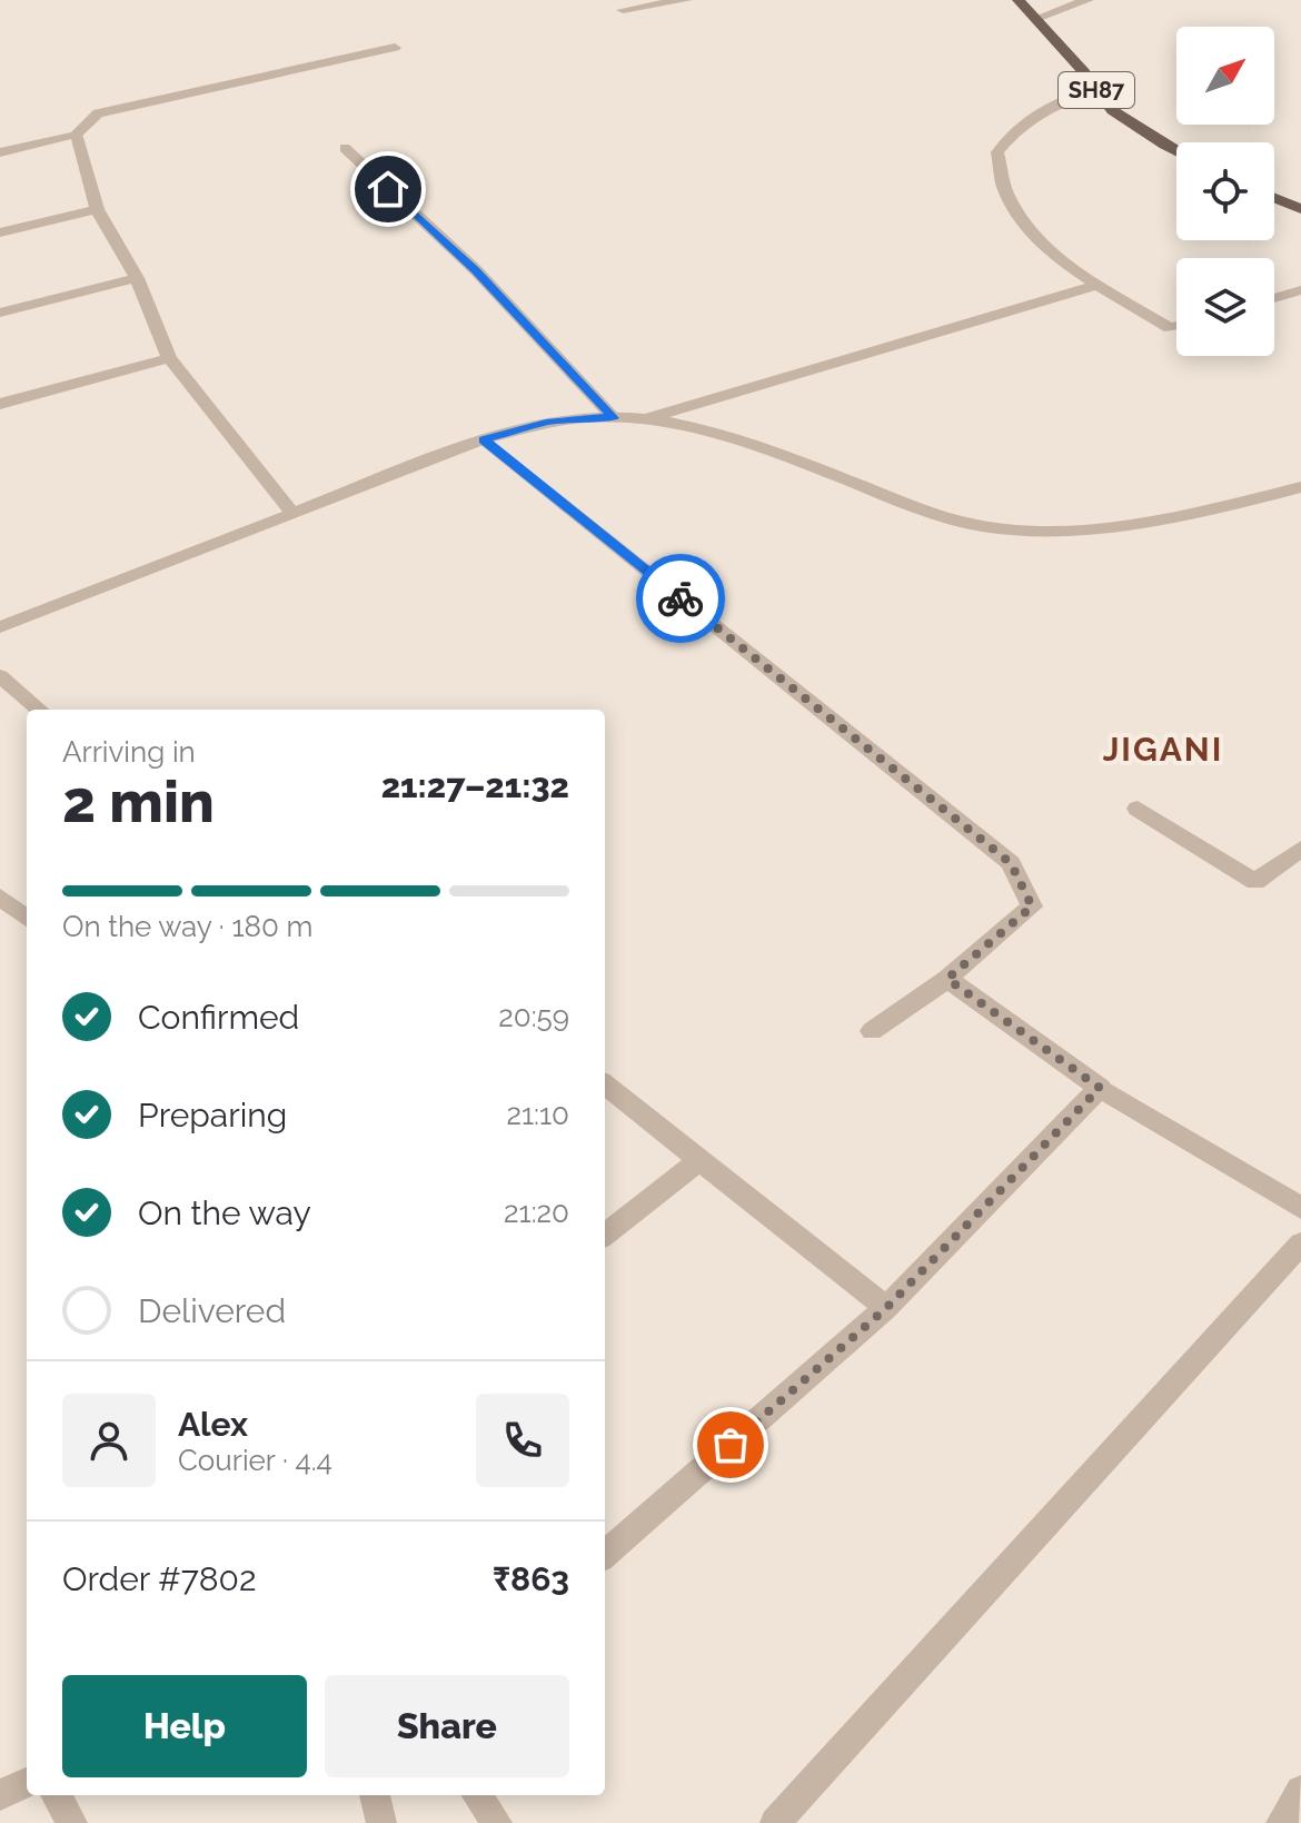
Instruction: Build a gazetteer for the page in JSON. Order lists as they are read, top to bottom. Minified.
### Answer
{"streets":{"main road":["SH87"]},"districts":["JIGANI"],"north":"top right","page":{"heading":["2 min","Arriving in","21:27–21:32"],"panel":["Alex","Courier · 4.4","Order #7802","₹863"],"bar":"On the way · 180 m","list":[["Confirmed","20:59"],["Preparing","21:10"],["On the way","21:20"],"Delivered"],"buttons":["Help","Share"]}}
